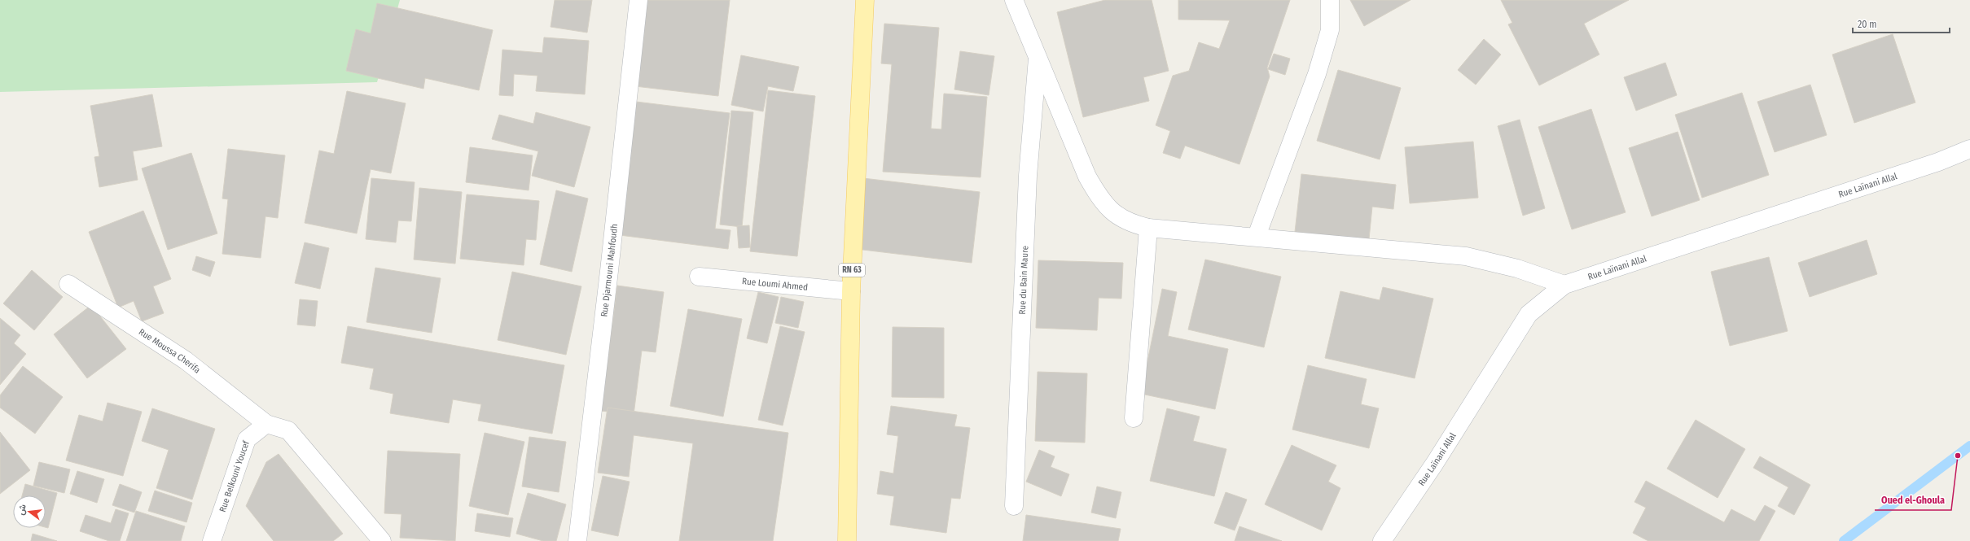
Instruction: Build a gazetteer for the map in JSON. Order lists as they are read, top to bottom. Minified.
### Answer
{"streets":{"main road":["RN 63"],"street":["Rue Laïnani Allal","Rue Djarmouni Mahfoudh","Rue du Bain Maure","Rue Loumi Ahmed","Rue Moussa Cherifa","Rue Belkouni Youcef"]},"crossings":[["RN 63","Rue Loumi Ahmed"],["Rue Moussa Cherifa","Rue Belkouni Youcef"]],"places":["Oued el-Ghoula"],"scale_bar":"20 m","north":"left"}
